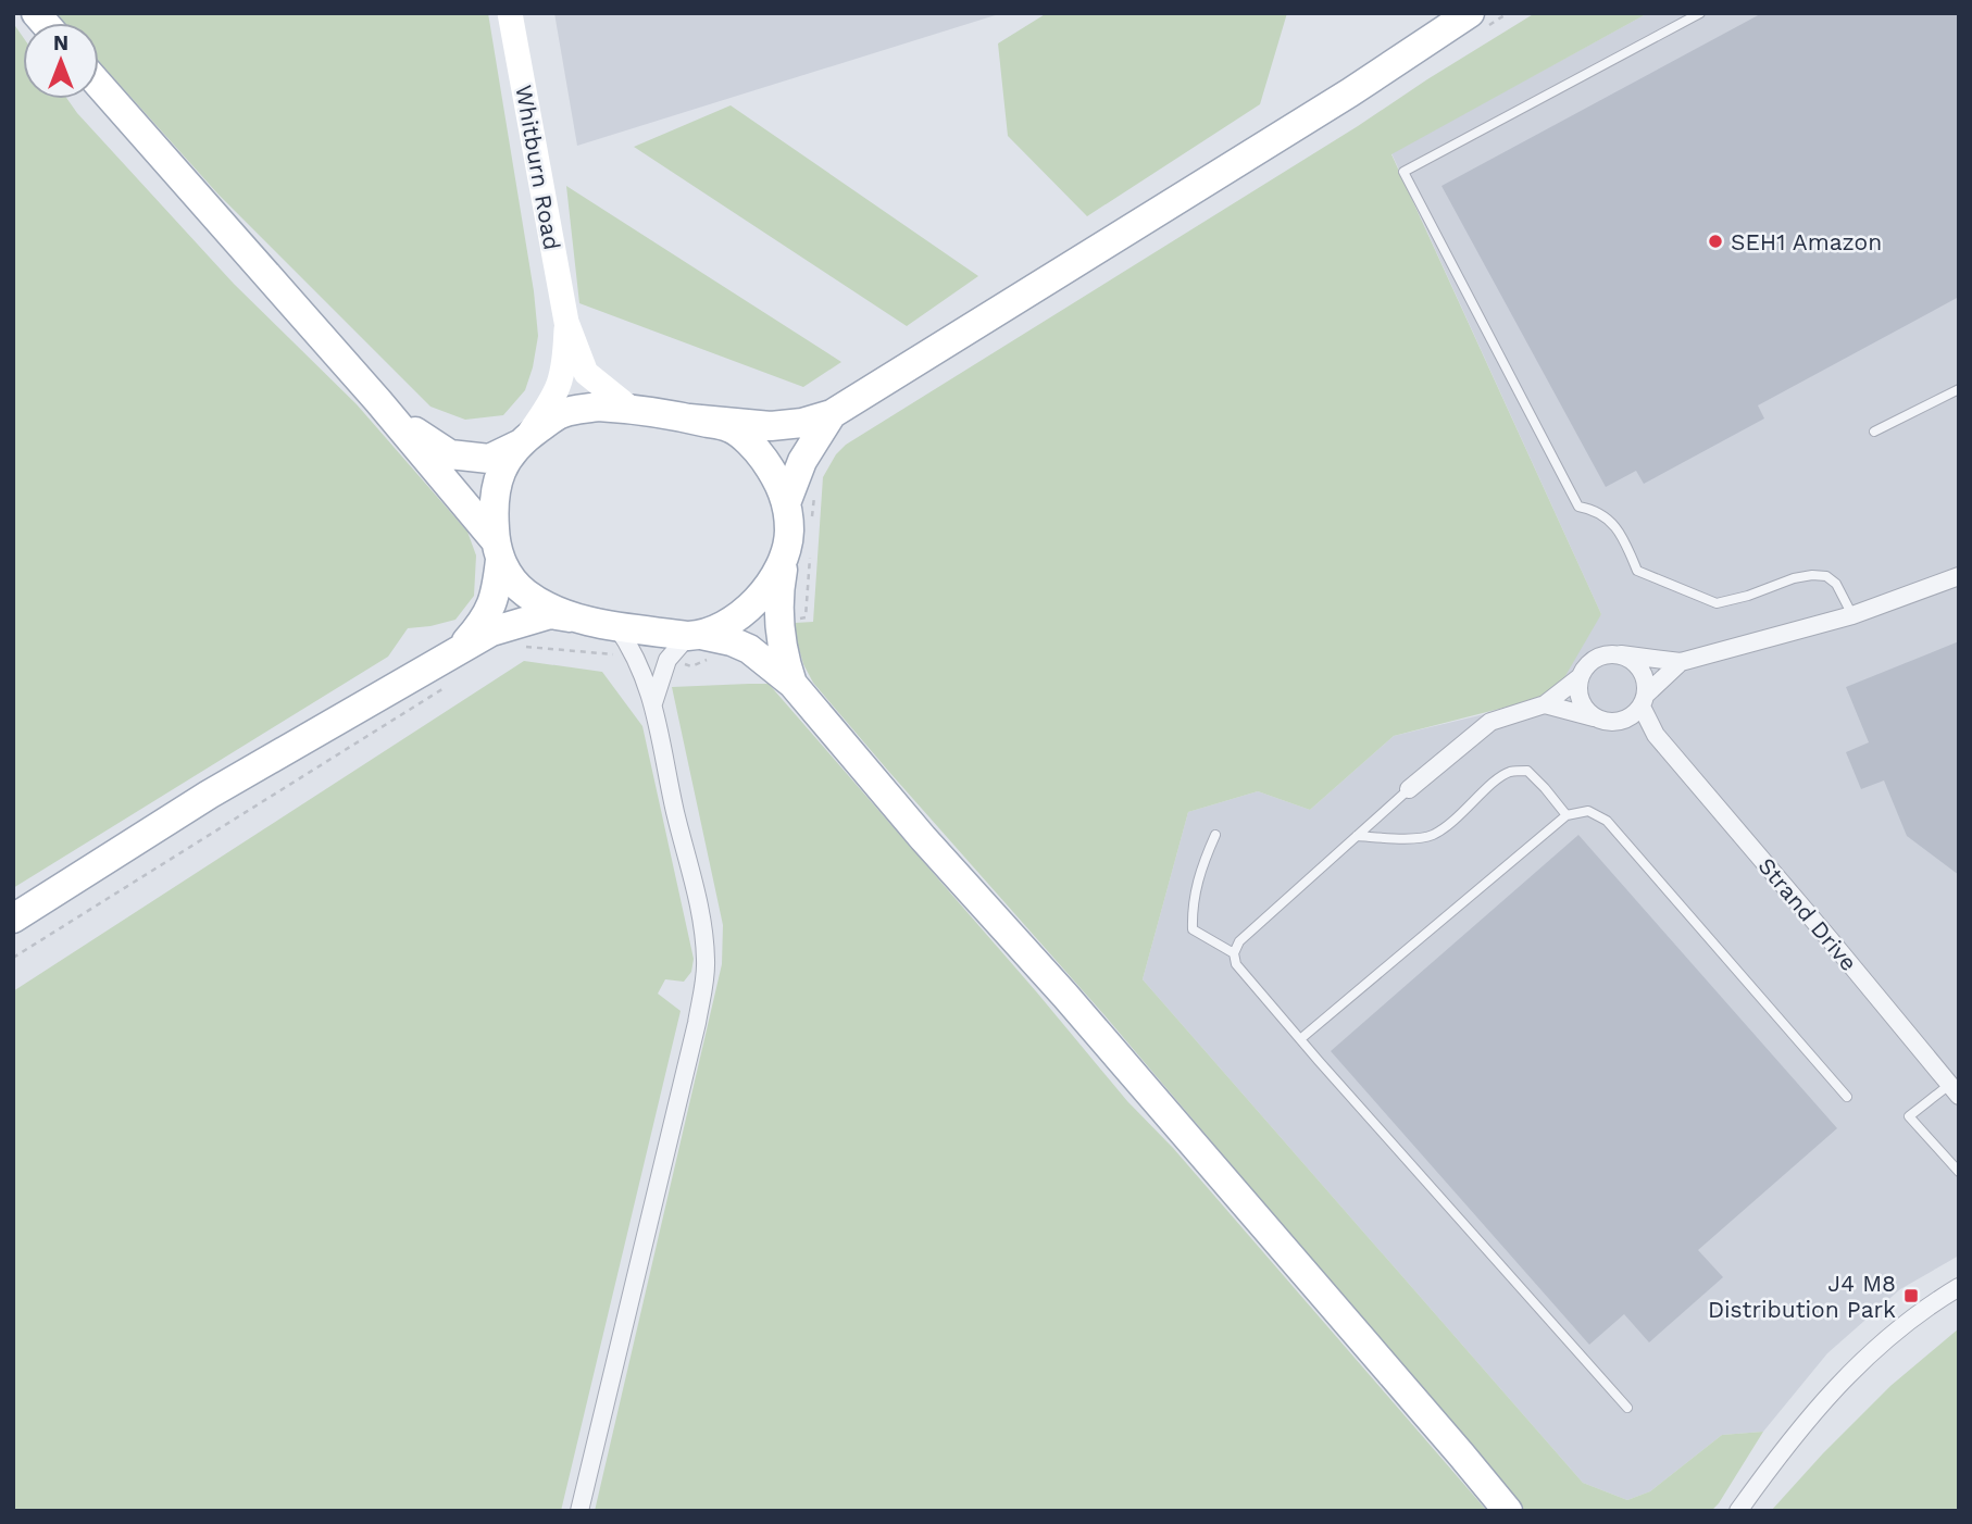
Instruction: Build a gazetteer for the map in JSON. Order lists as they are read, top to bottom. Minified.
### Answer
{"streets":{"main road":["Whitburn Road"],"street":["Strand Drive"]},"places":{"other":["SEH1 Amazon"],"transit":["J4 M8 Distribution Park"]},"north":"top"}
